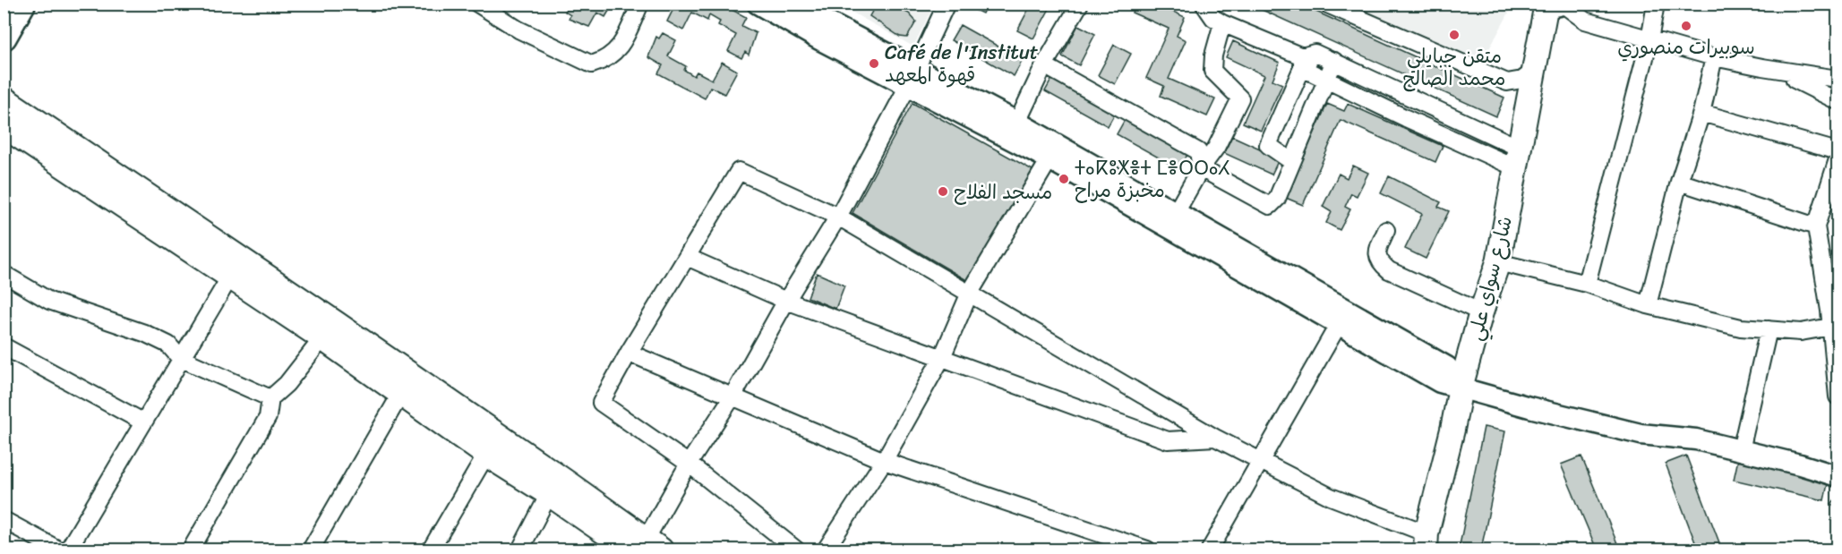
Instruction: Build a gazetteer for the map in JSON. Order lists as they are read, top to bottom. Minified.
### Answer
{"streets":{"main road":["شارع سواي علي"]},"places":["سوبيرات منصوري","متقن جبايلي محمد الصالح","Café de l'Institut قهوة المعهد","ⵜⴰⴽⵓⵅⴻⵜ ⵎⴻⵔⵔⴰⵃ مخبزة مراح","مسجد الفلاح"]}
